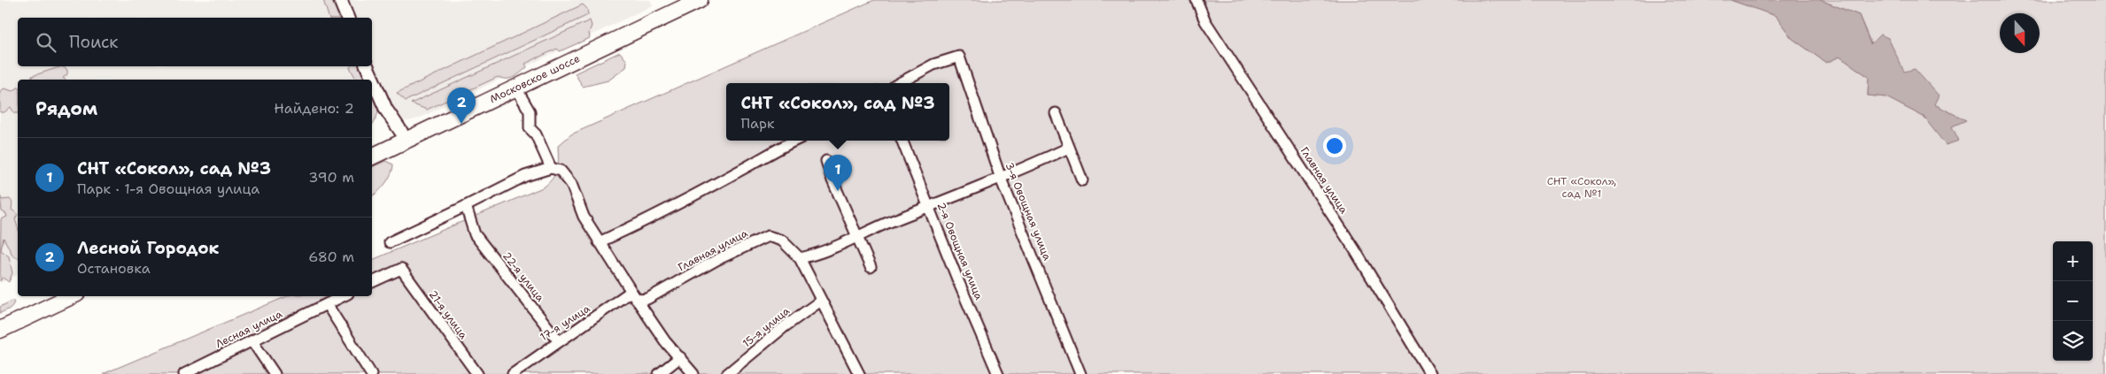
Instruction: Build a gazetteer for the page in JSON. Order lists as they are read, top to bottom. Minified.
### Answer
{"streets":{"main road":["Московское шоссе"],"street":["Главная улица","3-я Овощная улица","2-я Овощная улица","22-я улица","21-я улица","17-я улица","15-я улица","Лесная улица"]},"crossings":[["Главная улица","17-я улица"],["Главная улица","15-я улица"],["22-я улица","17-я улица"]],"parks":["СНТ «Сокол», сад №1"],"north":"bottom","page":{"search":"Поиск","heading":["Рядом","Найдено: 2"],"popup":["СНТ «Сокол», сад №3","Парк"],"pins":["2","1"],"list":[{"mark":"1","name":"СНТ «Сокол», сад №3","note":"Парк · 1-я Овощная улица","value":"390 m"},{"mark":"2","name":"Лесной Городок","note":"Остановка","value":"680 m"}],"map_buttons":["+","−"]}}
